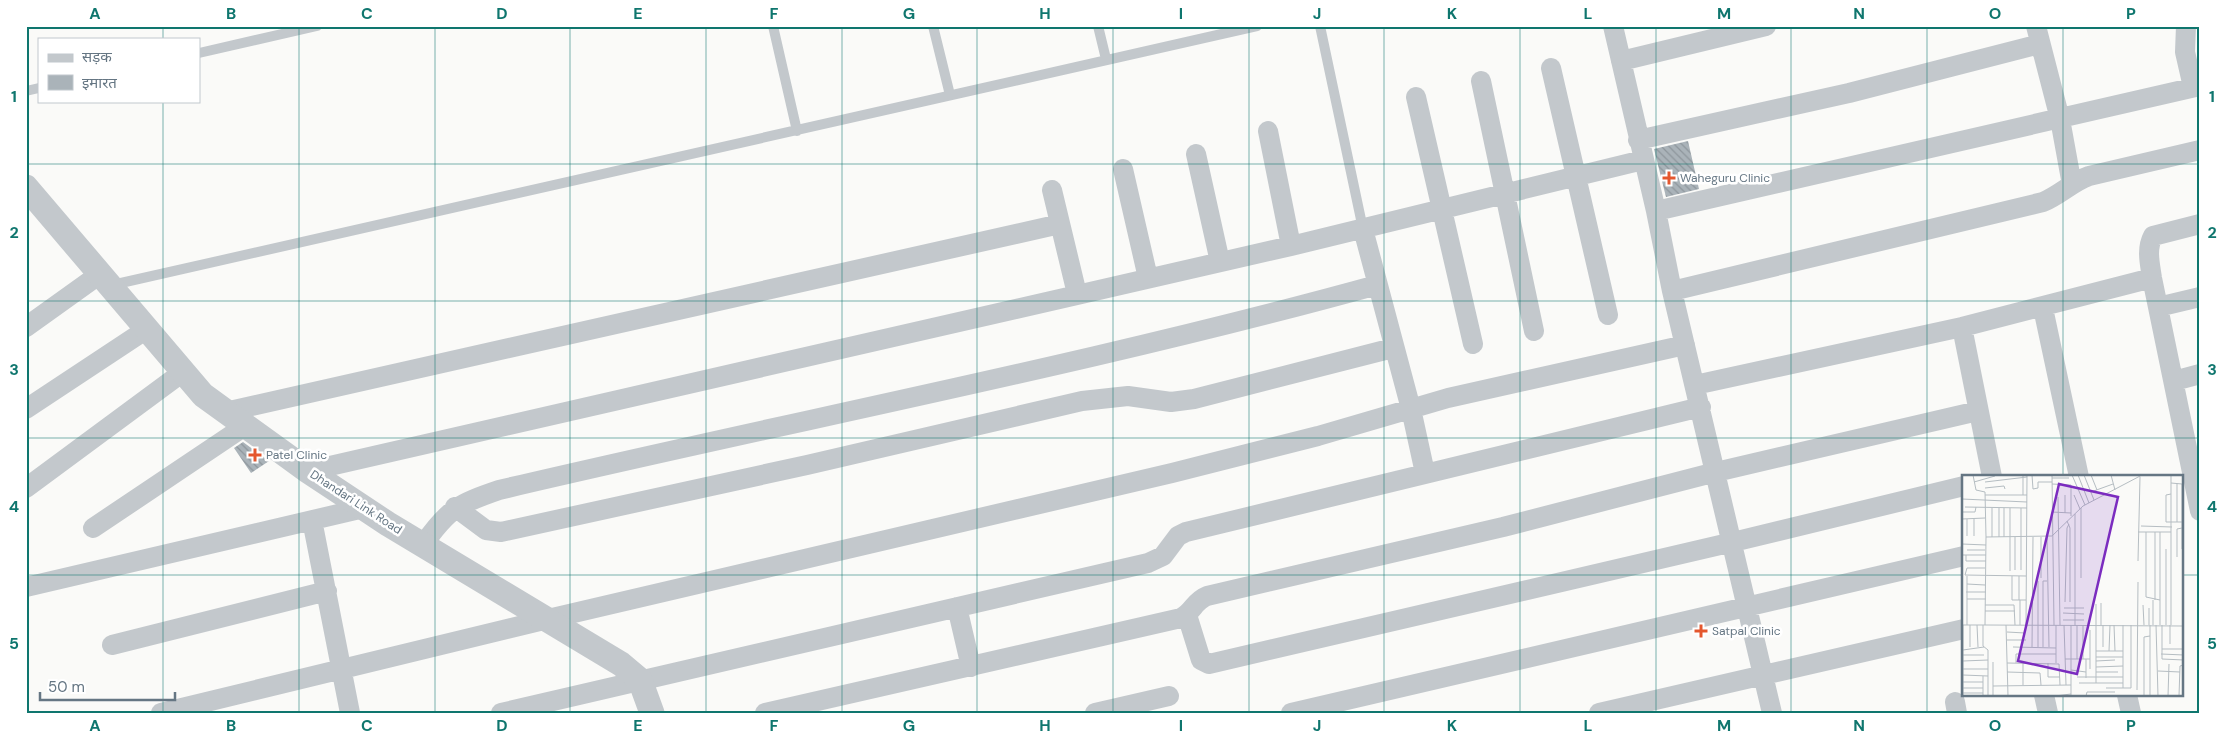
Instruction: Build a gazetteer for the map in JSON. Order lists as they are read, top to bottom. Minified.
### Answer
{"streets":{"street":["Dhandari Link Road"]},"places":{"health":["Waheguru Clinic","Patel Clinic","Satpal Clinic"]},"legend":["सड़क","इमारत"],"scale_bar":"50 m","grid":{"columns":["A","B","C","D","E","F","G","H","I","J","K","L","M","N","O","P"],"rows":["1","2","3","4","5"]}}
